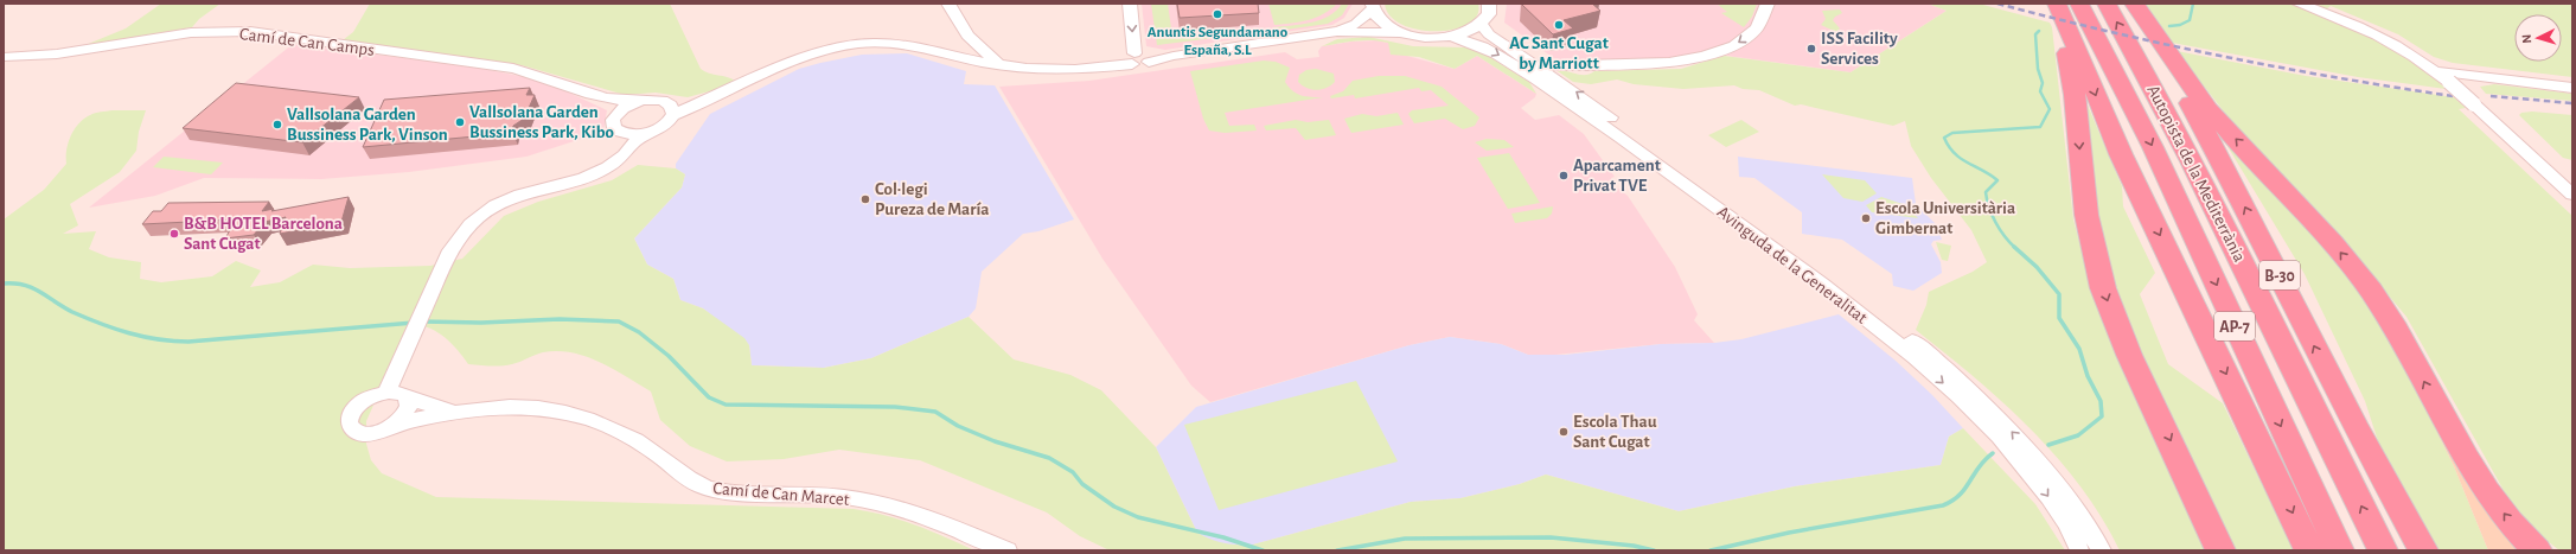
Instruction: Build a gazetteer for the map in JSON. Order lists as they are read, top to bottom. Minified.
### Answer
{"streets":{"highway":["Autopista de la Mediterrània","B-30","AP-7"],"street":["Camí de Can Camps","Avinguda de la Generalitat","Camí de Can Marcet"]},"places":["Anuntis Segundamano España, S.L","AC Sant Cugat by Marriott","ISS Facility Services","Vallsolana Garden Bussiness Park, Kibo","Vallsolana Garden Bussiness Park, Vinson","Aparcament Privat TVE","Col·legi Pureza de María","Escola Universitària Gimbernat","B&B HOTEL Barcelona Sant Cugat","Escola Thau Sant Cugat"],"north":"left"}
